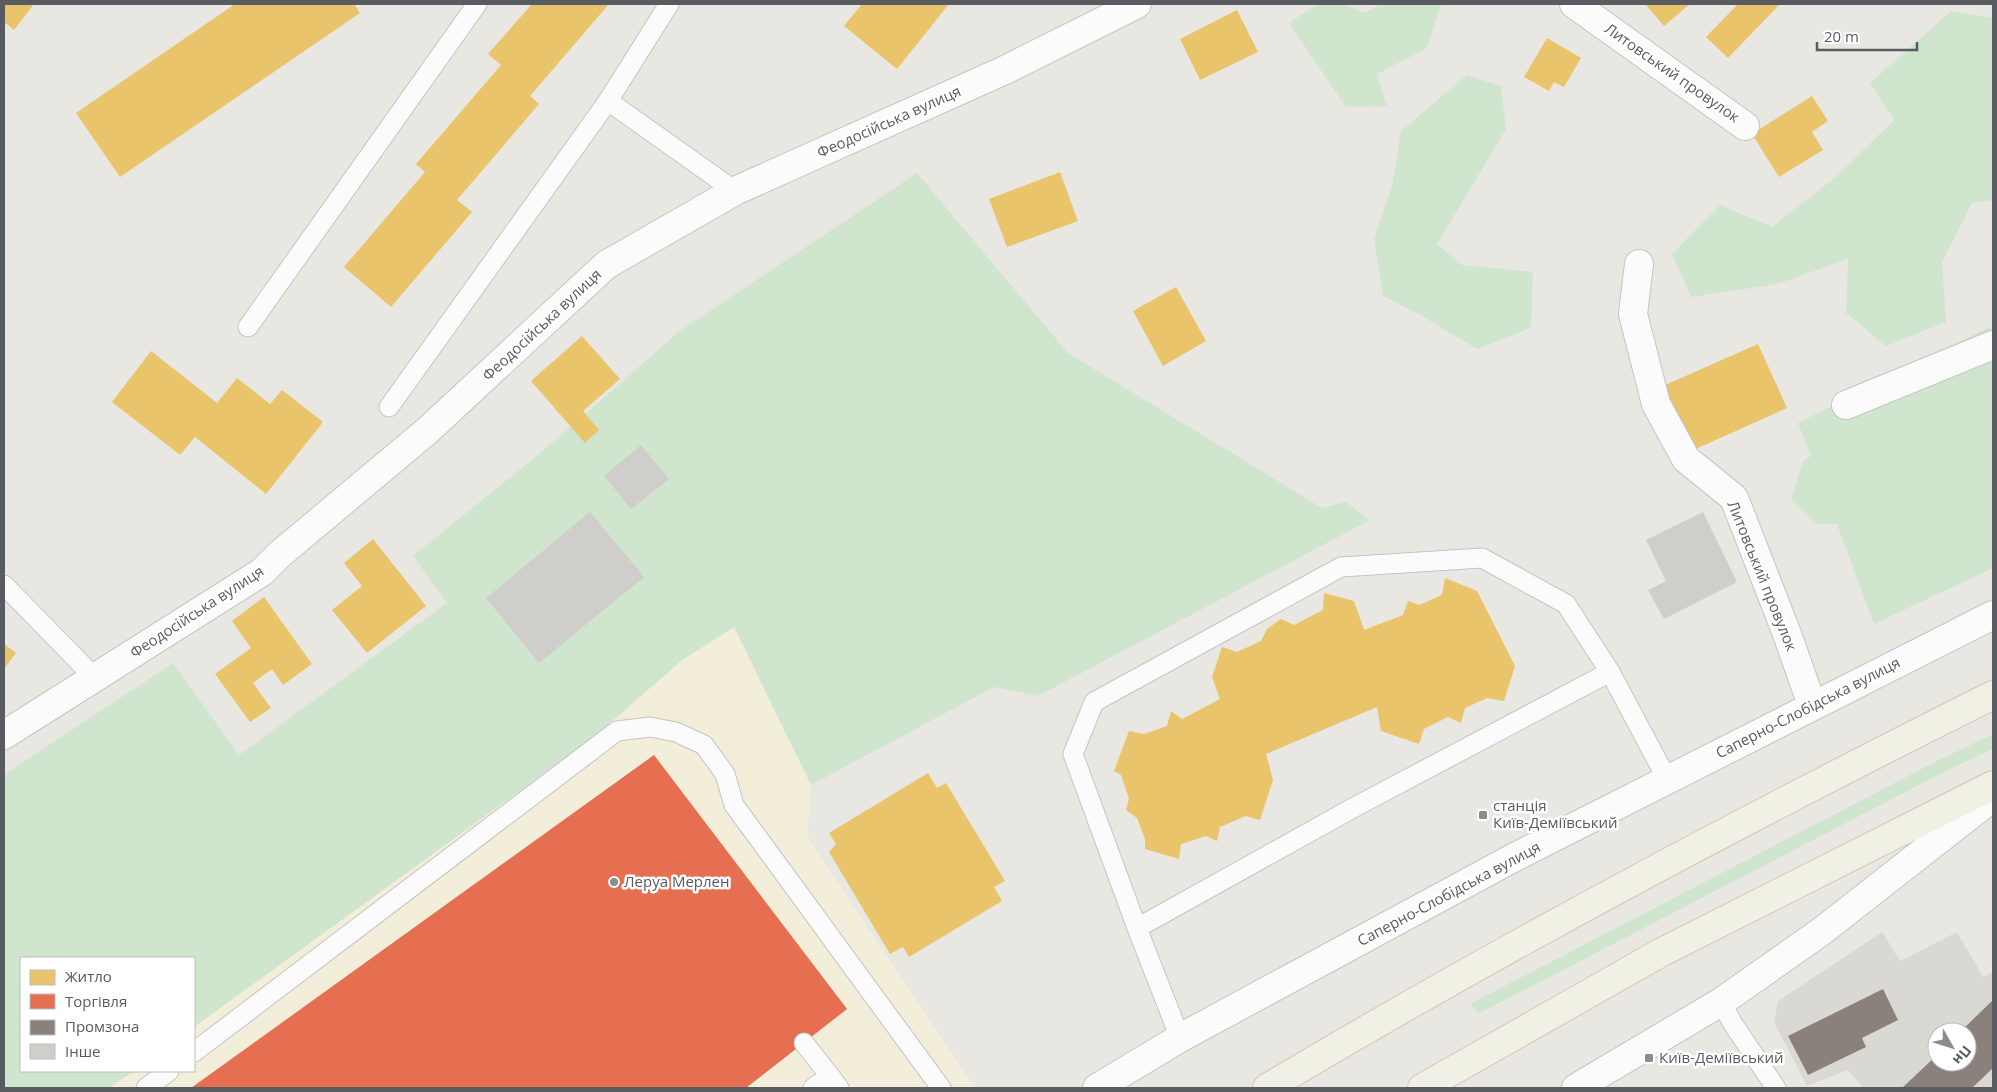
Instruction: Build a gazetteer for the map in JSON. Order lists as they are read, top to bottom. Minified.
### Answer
{"streets":{"street":["Литовський провулок","Феодосійська вулиця","Саперно-Слобідська вулиця"]},"crossings":[["Литовський провулок","Саперно-Слобідська вулиця"]],"places":{"transit":["станція Київ-Деміївський","Київ-Деміївський"],"other":["Леруа Мерлен"]},"legend":["Житло","Торгівля","Промзона","Інше"],"scale_bar":"20 m","north":"bottom right"}
